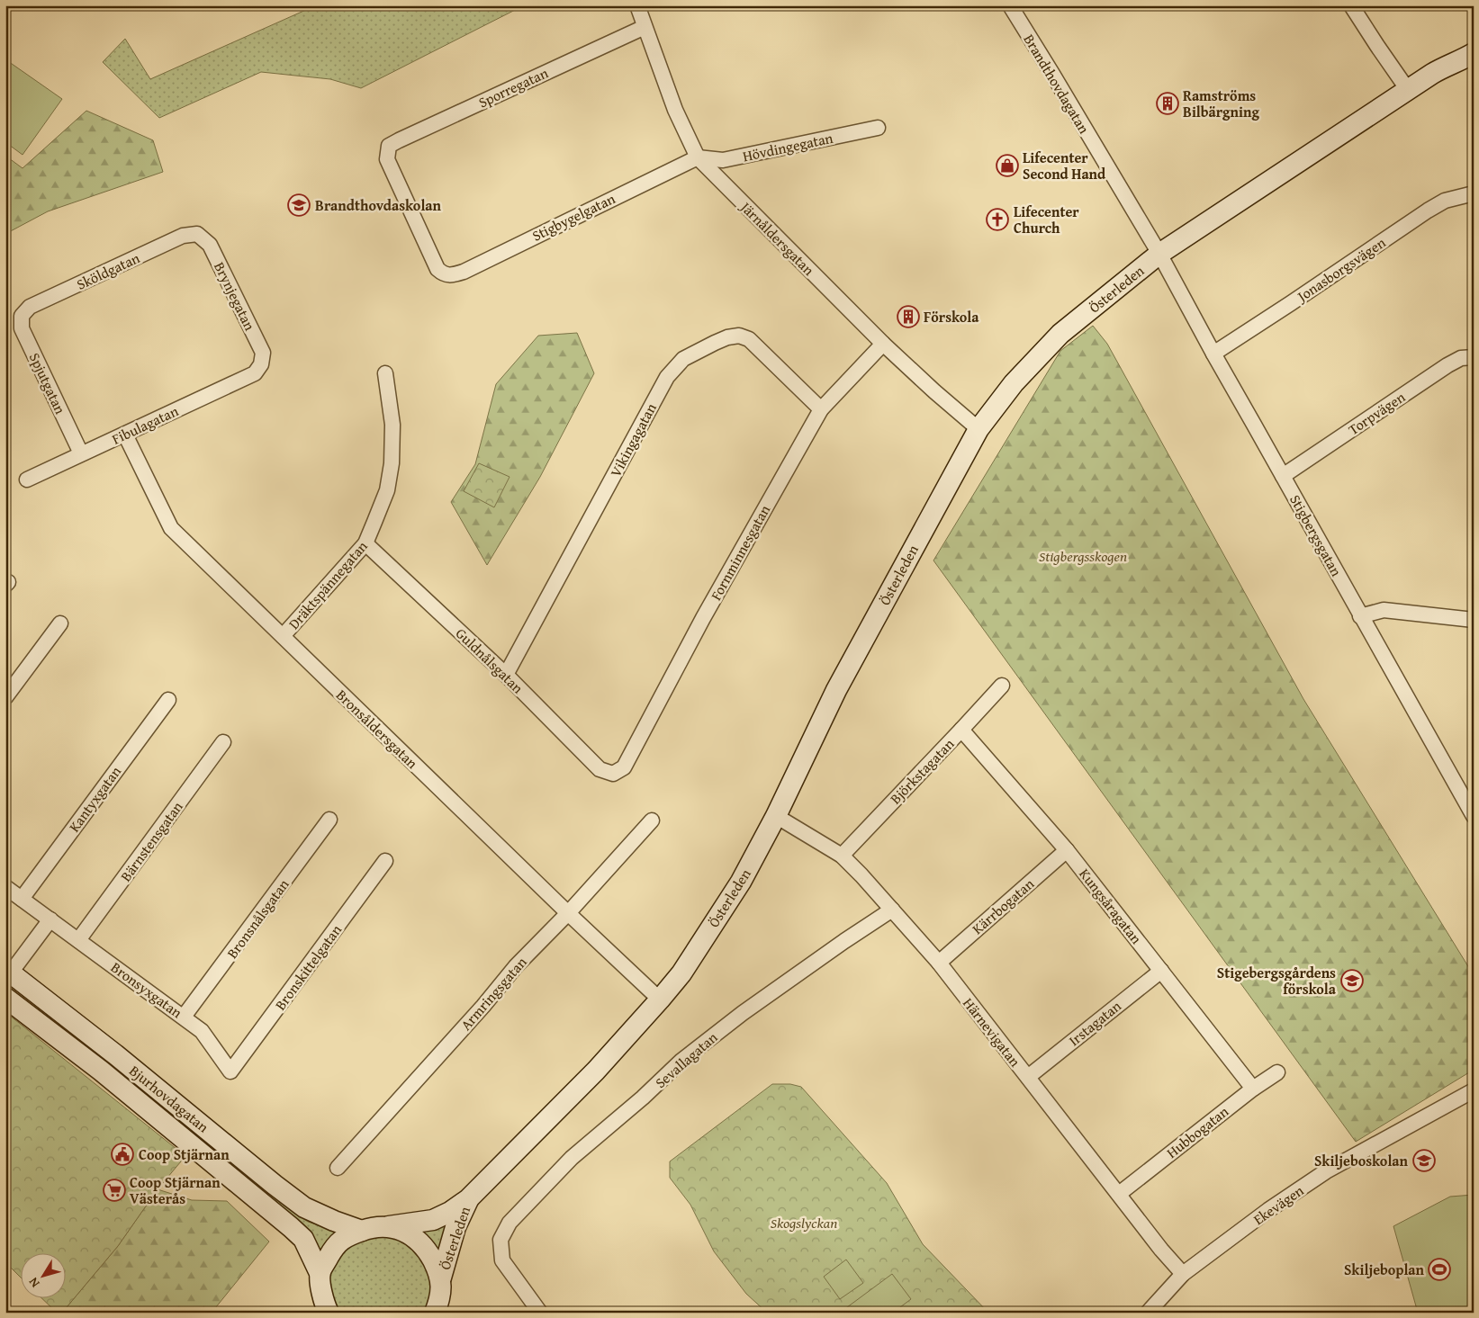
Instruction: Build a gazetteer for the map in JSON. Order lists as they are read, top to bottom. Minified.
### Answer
{"streets":{"main road":["Österleden","Bjurhovdagatan"],"street":["Brandthovdagatan","Sporregatan","Hövdingegatan","Stigbygelgatan","Järnåldersgatan","Jonasborgsvägen","Sköldgatan","Brynjegatan","Spjutgatan","Torpvägen","Fibulagatan","Vikingagatan","Stigbergsgatan","Fornminnesgatan","Dräktspännegatan","Guldnålsgatan","Bronsåldersgatan","Björkstagatan","Kantyxgatan","Bärnstensgatan","Kärrbogatan","Kungsåragatan","Bronsnålsgatan","Bronskittelgatan","Bronsyxgatan","Armringsgatan","Irstagatan","Härnevigatan","Sevallagatan","Hubbogatan","Ekevägen"]},"crossings":[["Brandthovdagatan","Österleden"],["Brandthovdagatan","Stigbergsgatan"],["Sporregatan","Stigbygelgatan"],["Sporregatan","Järnåldersgatan"],["Hövdingegatan","Stigbygelgatan"],["Hövdingegatan","Järnåldersgatan"],["Stigbygelgatan","Järnåldersgatan"],["Järnåldersgatan","Österleden"],["Järnåldersgatan","Fornminnesgatan"],["Jonasborgsvägen","Stigbergsgatan"],["Sköldgatan","Brynjegatan"],["Sköldgatan","Spjutgatan"],["Österleden","Stigbergsgatan"],["Österleden","Bronsåldersgatan"],["Österleden","Härnevigatan"],["Österleden","Bjurhovdagatan"],["Brynjegatan","Fibulagatan"],["Spjutgatan","Fibulagatan"],["Torpvägen","Stigbergsgatan"],["Fibulagatan","Bronsåldersgatan"],["Vikingagatan","Fornminnesgatan"],["Vikingagatan","Guldnålsgatan"],["Fornminnesgatan","Guldnålsgatan"],["Dräktspännegatan","Guldnålsgatan"],["Dräktspännegatan","Bronsåldersgatan"],["Bronsåldersgatan","Armringsgatan"],["Björkstagatan","Kungsåragatan"],["Björkstagatan","Härnevigatan"],["Kantyxgatan","Bronsyxgatan"],["Bärnstensgatan","Bronsyxgatan"],["Kärrbogatan","Kungsåragatan"],["Kärrbogatan","Härnevigatan"],["Kungsåragatan","Irstagatan"],["Kungsåragatan","Hubbogatan"],["Bronsnålsgatan","Bronsyxgatan"],["Bronskittelgatan","Bronsyxgatan"],["Irstagatan","Härnevigatan"],["Härnevigatan","Sevallagatan"],["Härnevigatan","Hubbogatan"],["Härnevigatan","Ekevägen"]],"parks":["Stigbergsskogen","Skogslyckan"],"places":{"building":["Ramströms Bilbärgning","Förskola"],"shop":["Lifecenter Second Hand"],"school or university":["Brandthovdaskolan","Stigebergsgårdens förskola","Skiljeboskolan"],"church":["Lifecenter Church"],"public building":["Coop Stjärnan"],"supermarket":["Coop Stjärnan Västerås"],"sports":["Skiljeboplan"]},"north":"bottom left"}
